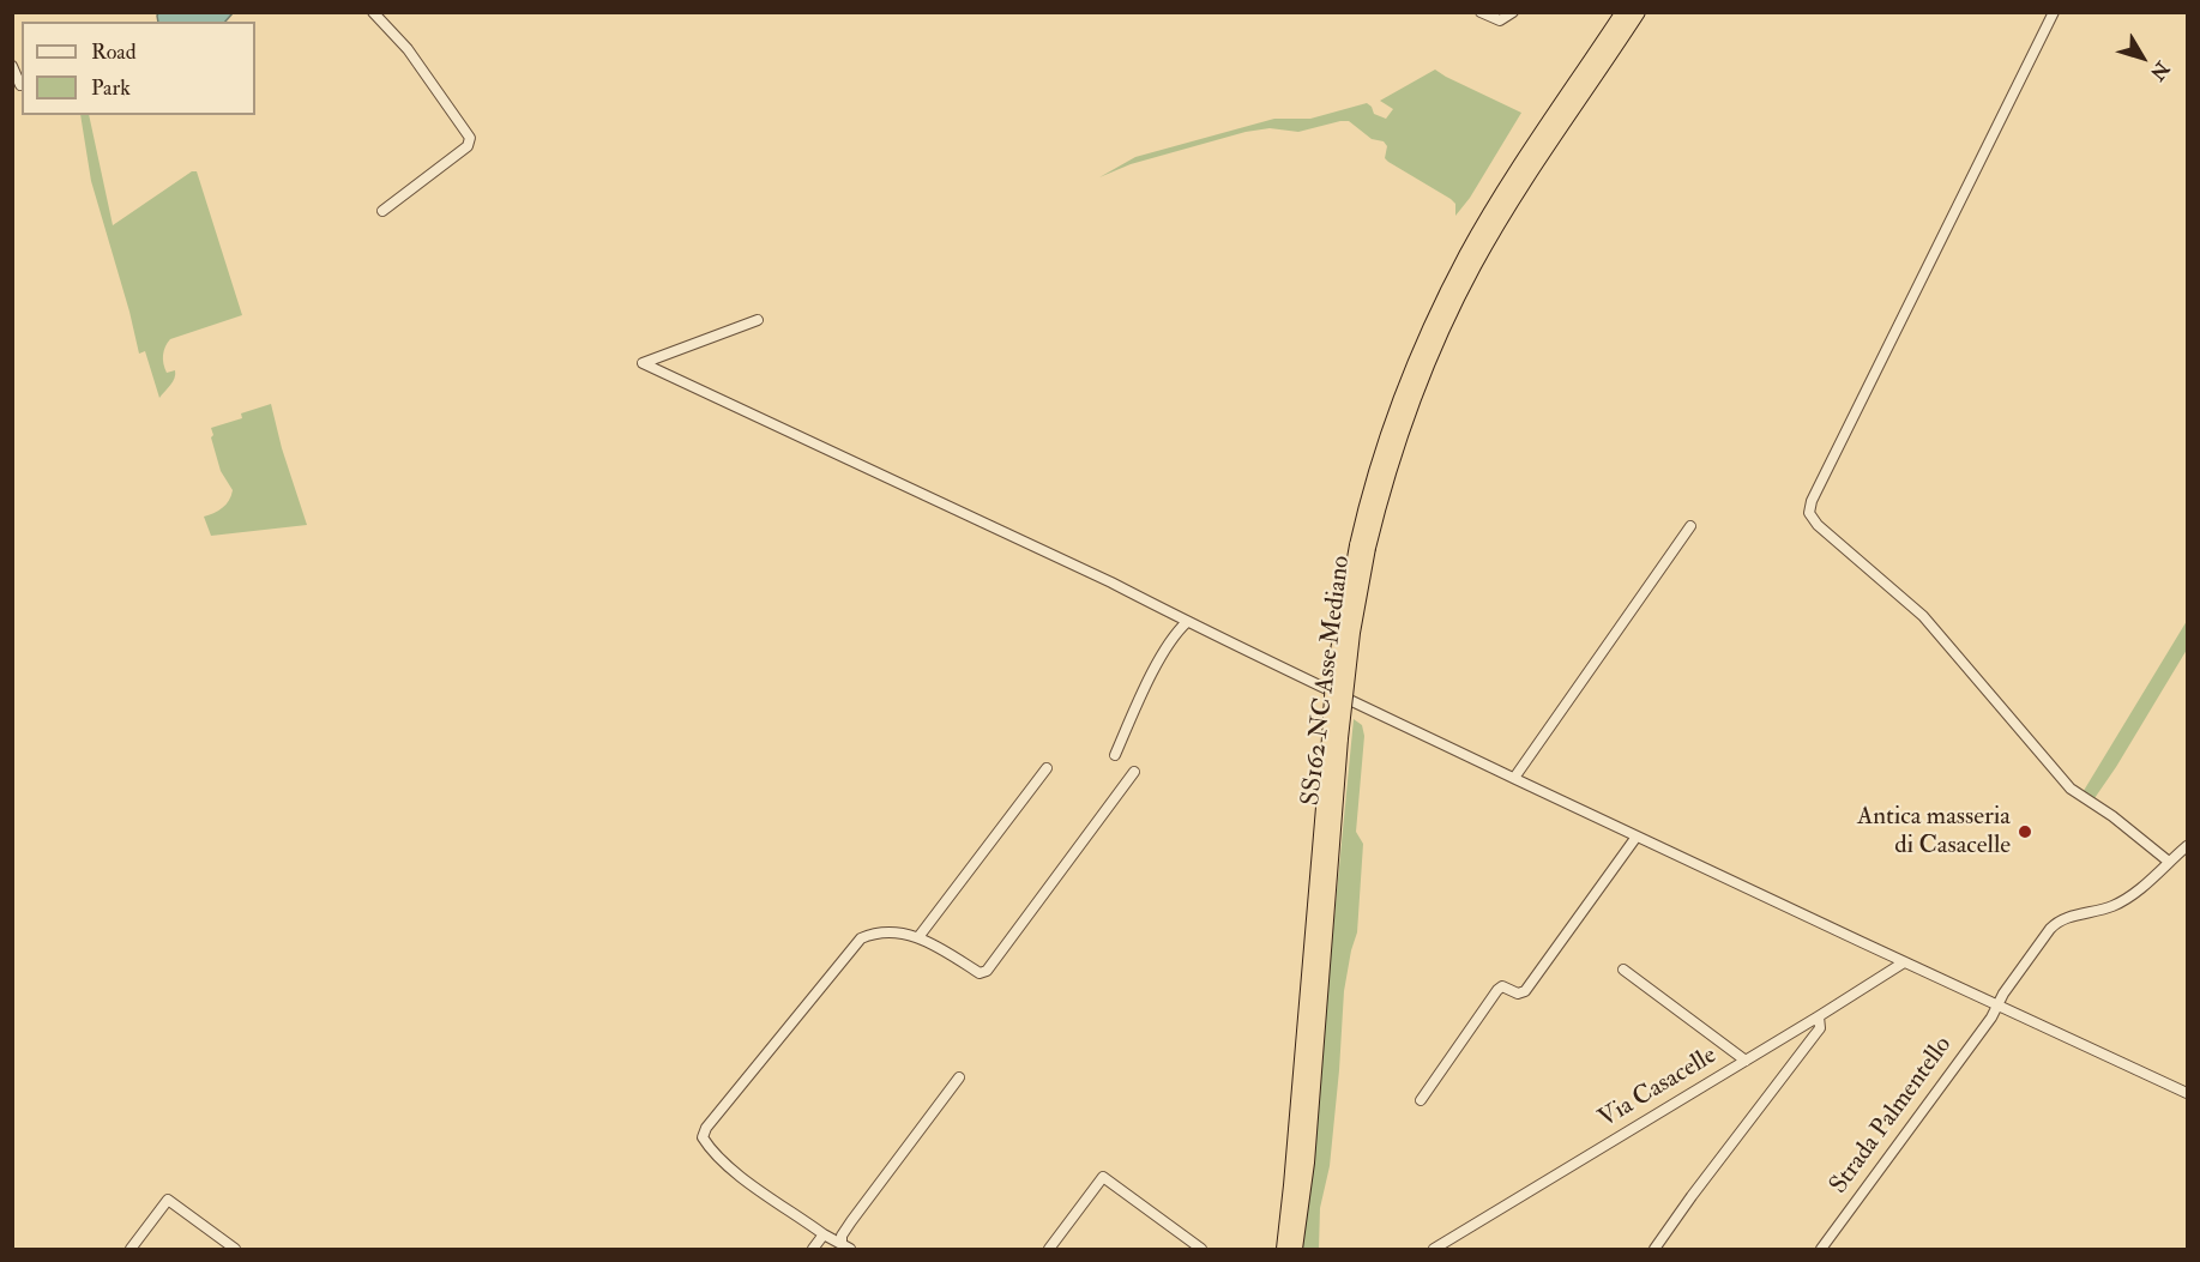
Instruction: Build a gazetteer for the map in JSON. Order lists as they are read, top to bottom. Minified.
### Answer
{"streets":{"highway":["SS162 NC Asse Mediano"],"street":["Via Casacelle","Strada Palmentello"]},"places":["Antica masseria di Casacelle"],"legend":["Road","Park"],"north":"bottom right"}
